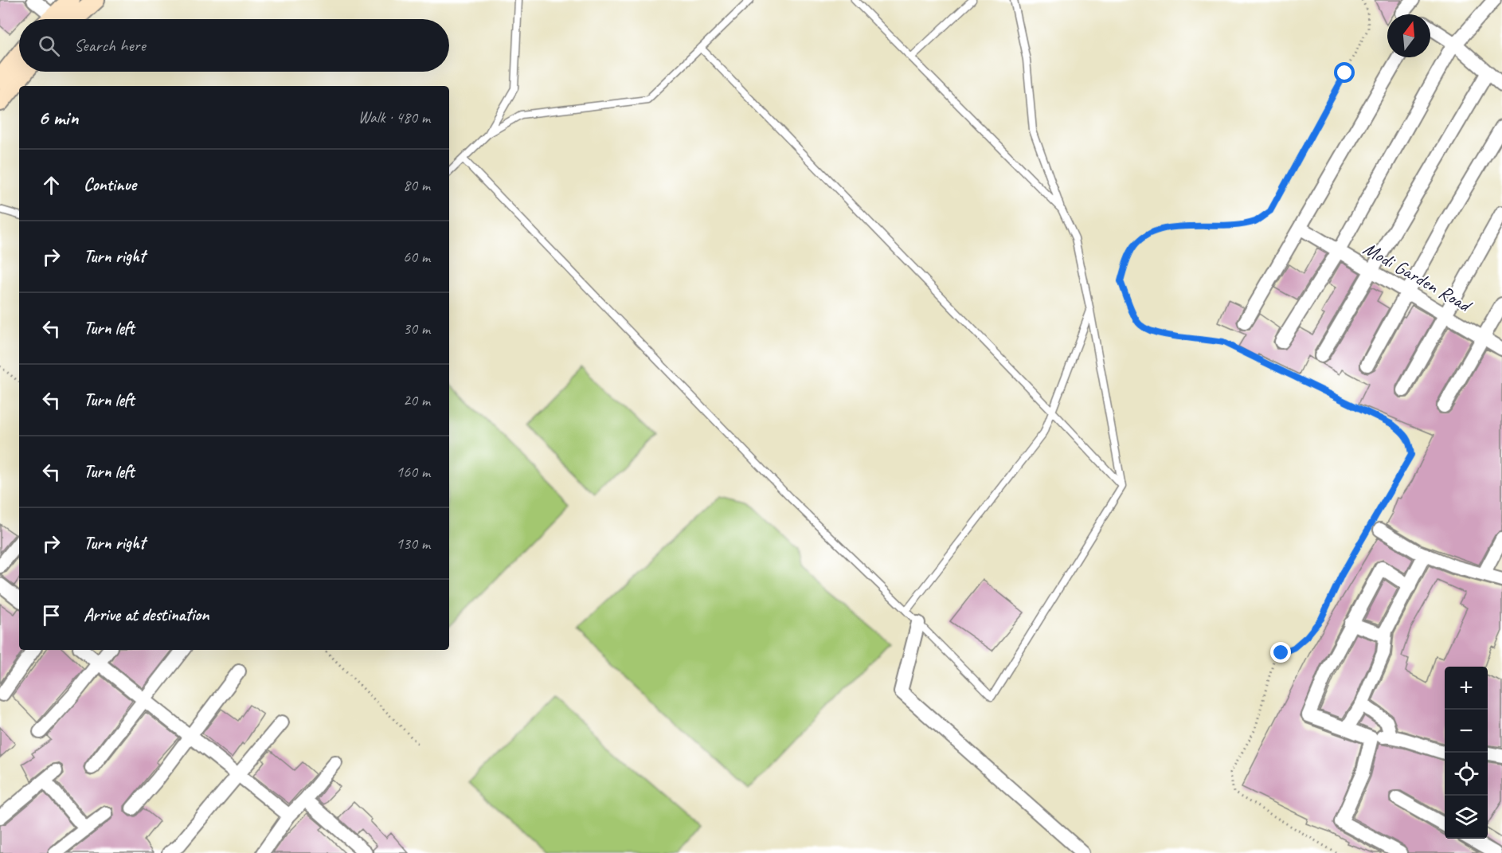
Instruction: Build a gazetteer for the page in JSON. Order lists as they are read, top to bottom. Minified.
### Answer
{"streets":{"street":["Modi Garden Road"]},"north":"top","page":{"search":"Search here","heading":["6 min","Walk · 480 m"],"list":[["Continue","80 m"],["Turn right","60 m"],["Turn left","30 m"],["Turn left","20 m"],["Turn left","160 m"],["Turn right","130 m"],"Arrive at destination"],"map_buttons":["+","−"]}}
